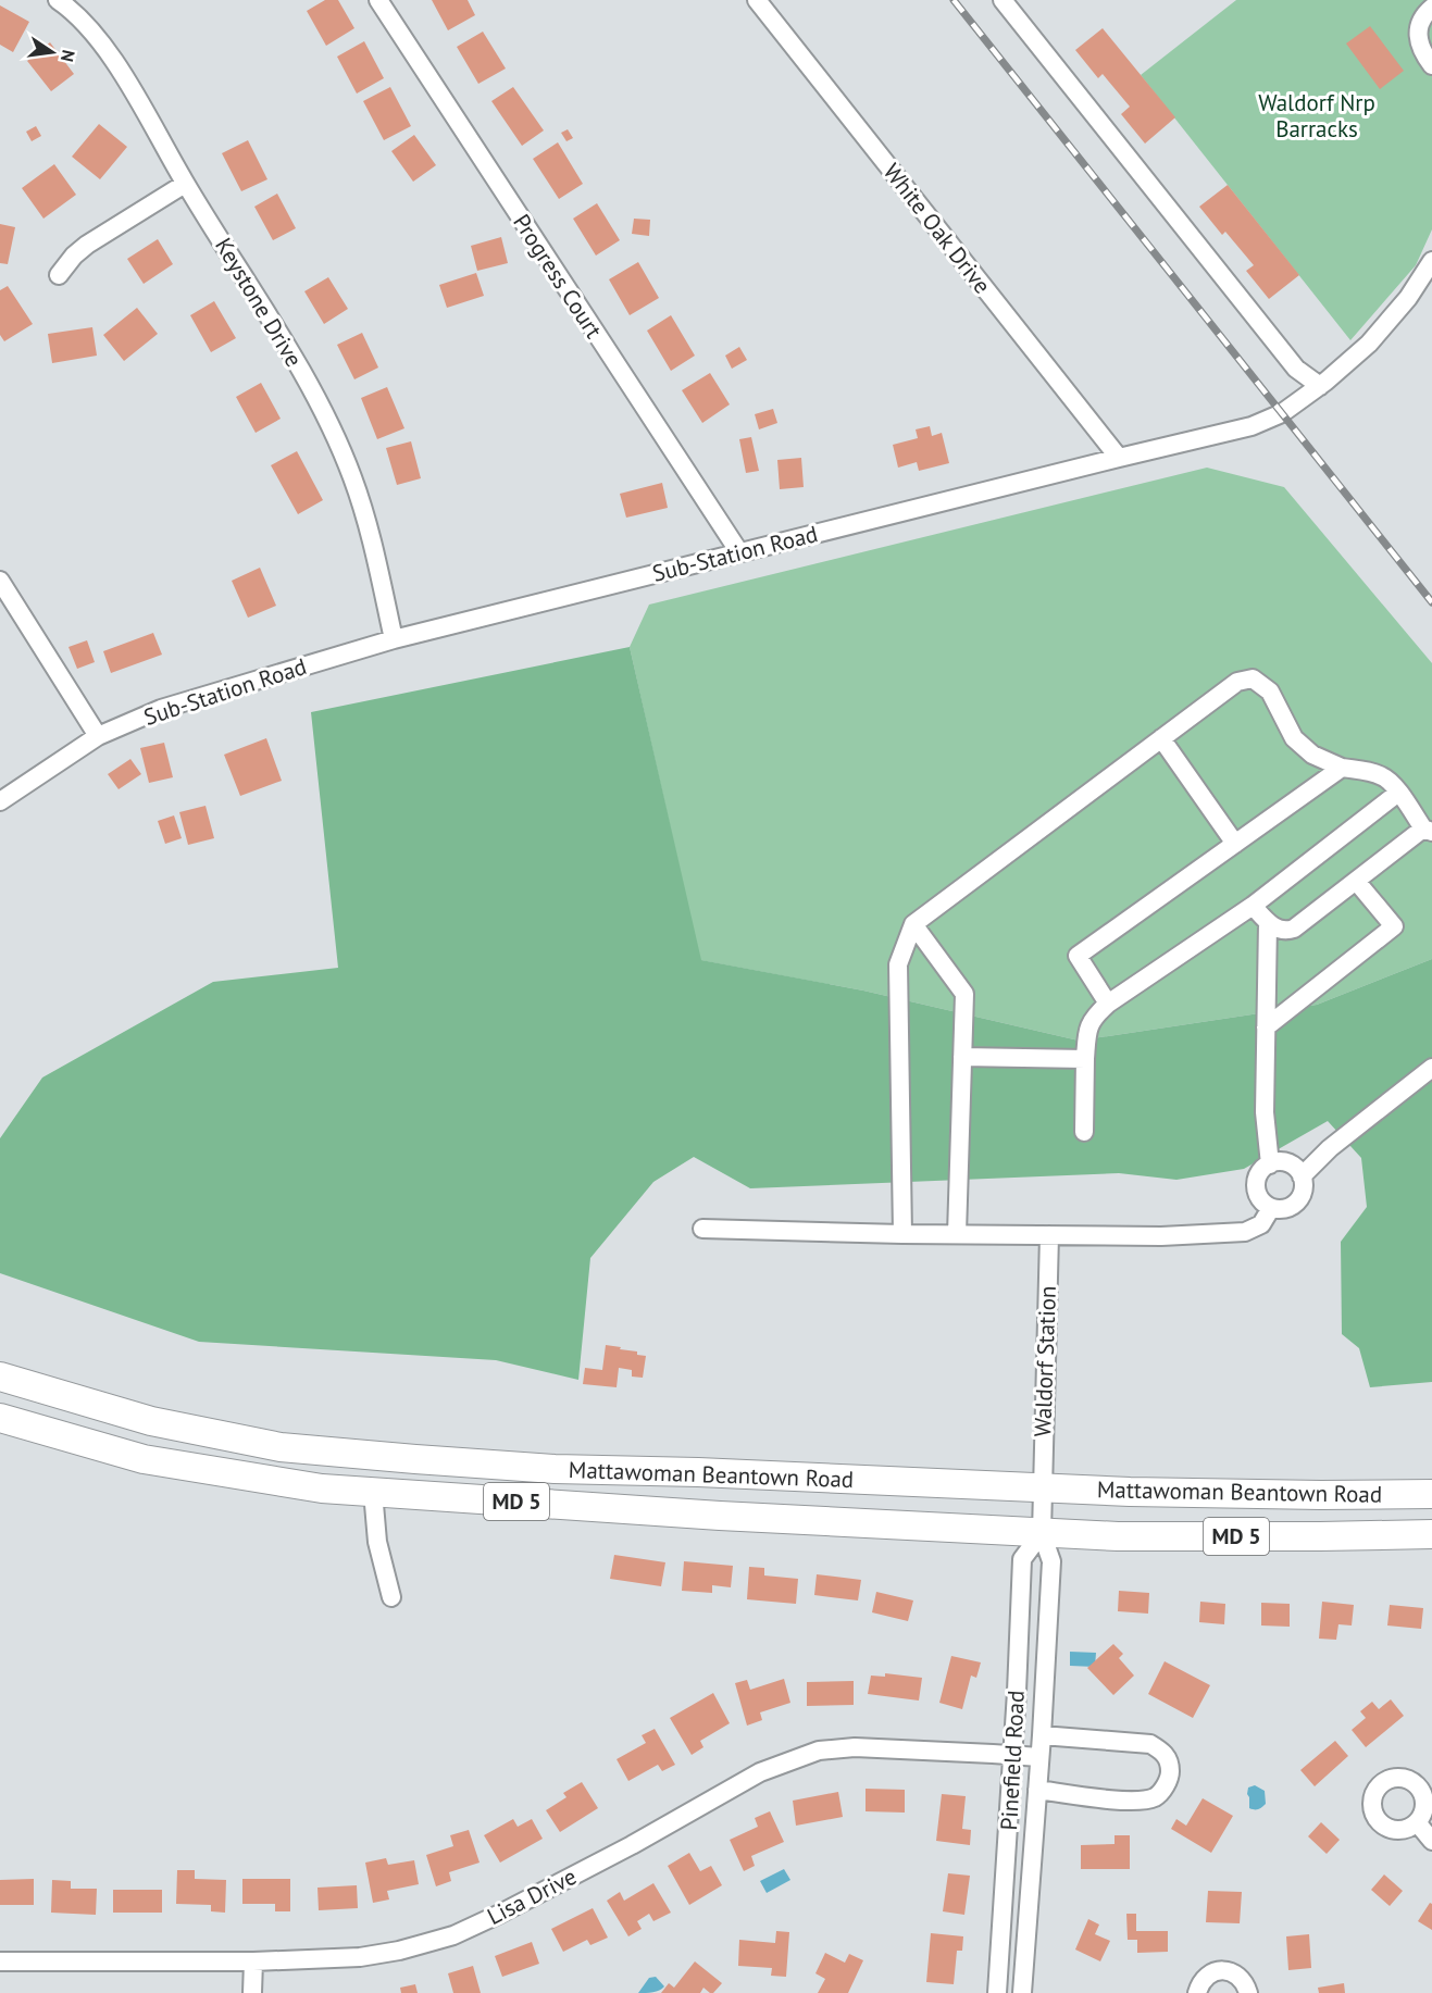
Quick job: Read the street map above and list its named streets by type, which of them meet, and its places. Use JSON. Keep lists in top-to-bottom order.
{
  "streets": {
    "highway": ["Mattawoman Beantown Road", "MD 5"],
    "street": [
      "White Oak Drive",
      "Progress Court",
      "Keystone Drive",
      "Sub-Station Road",
      "Waldorf Station",
      "Pinefield Road",
      "Lisa Drive"
    ]
  },
  "crossings": [
    ["White Oak Drive", "Sub-Station Road"],
    ["Progress Court", "Sub-Station Road"],
    ["Keystone Drive", "Sub-Station Road"],
    ["Waldorf Station", "Mattawoman Beantown Road"],
    ["Waldorf Station", "Pinefield Road"],
    ["Mattawoman Beantown Road", "Pinefield Road"],
    ["Pinefield Road", "Lisa Drive"]
  ],
  "parks": ["Waldorf Nrp Barracks"],
  "north": "right"
}
